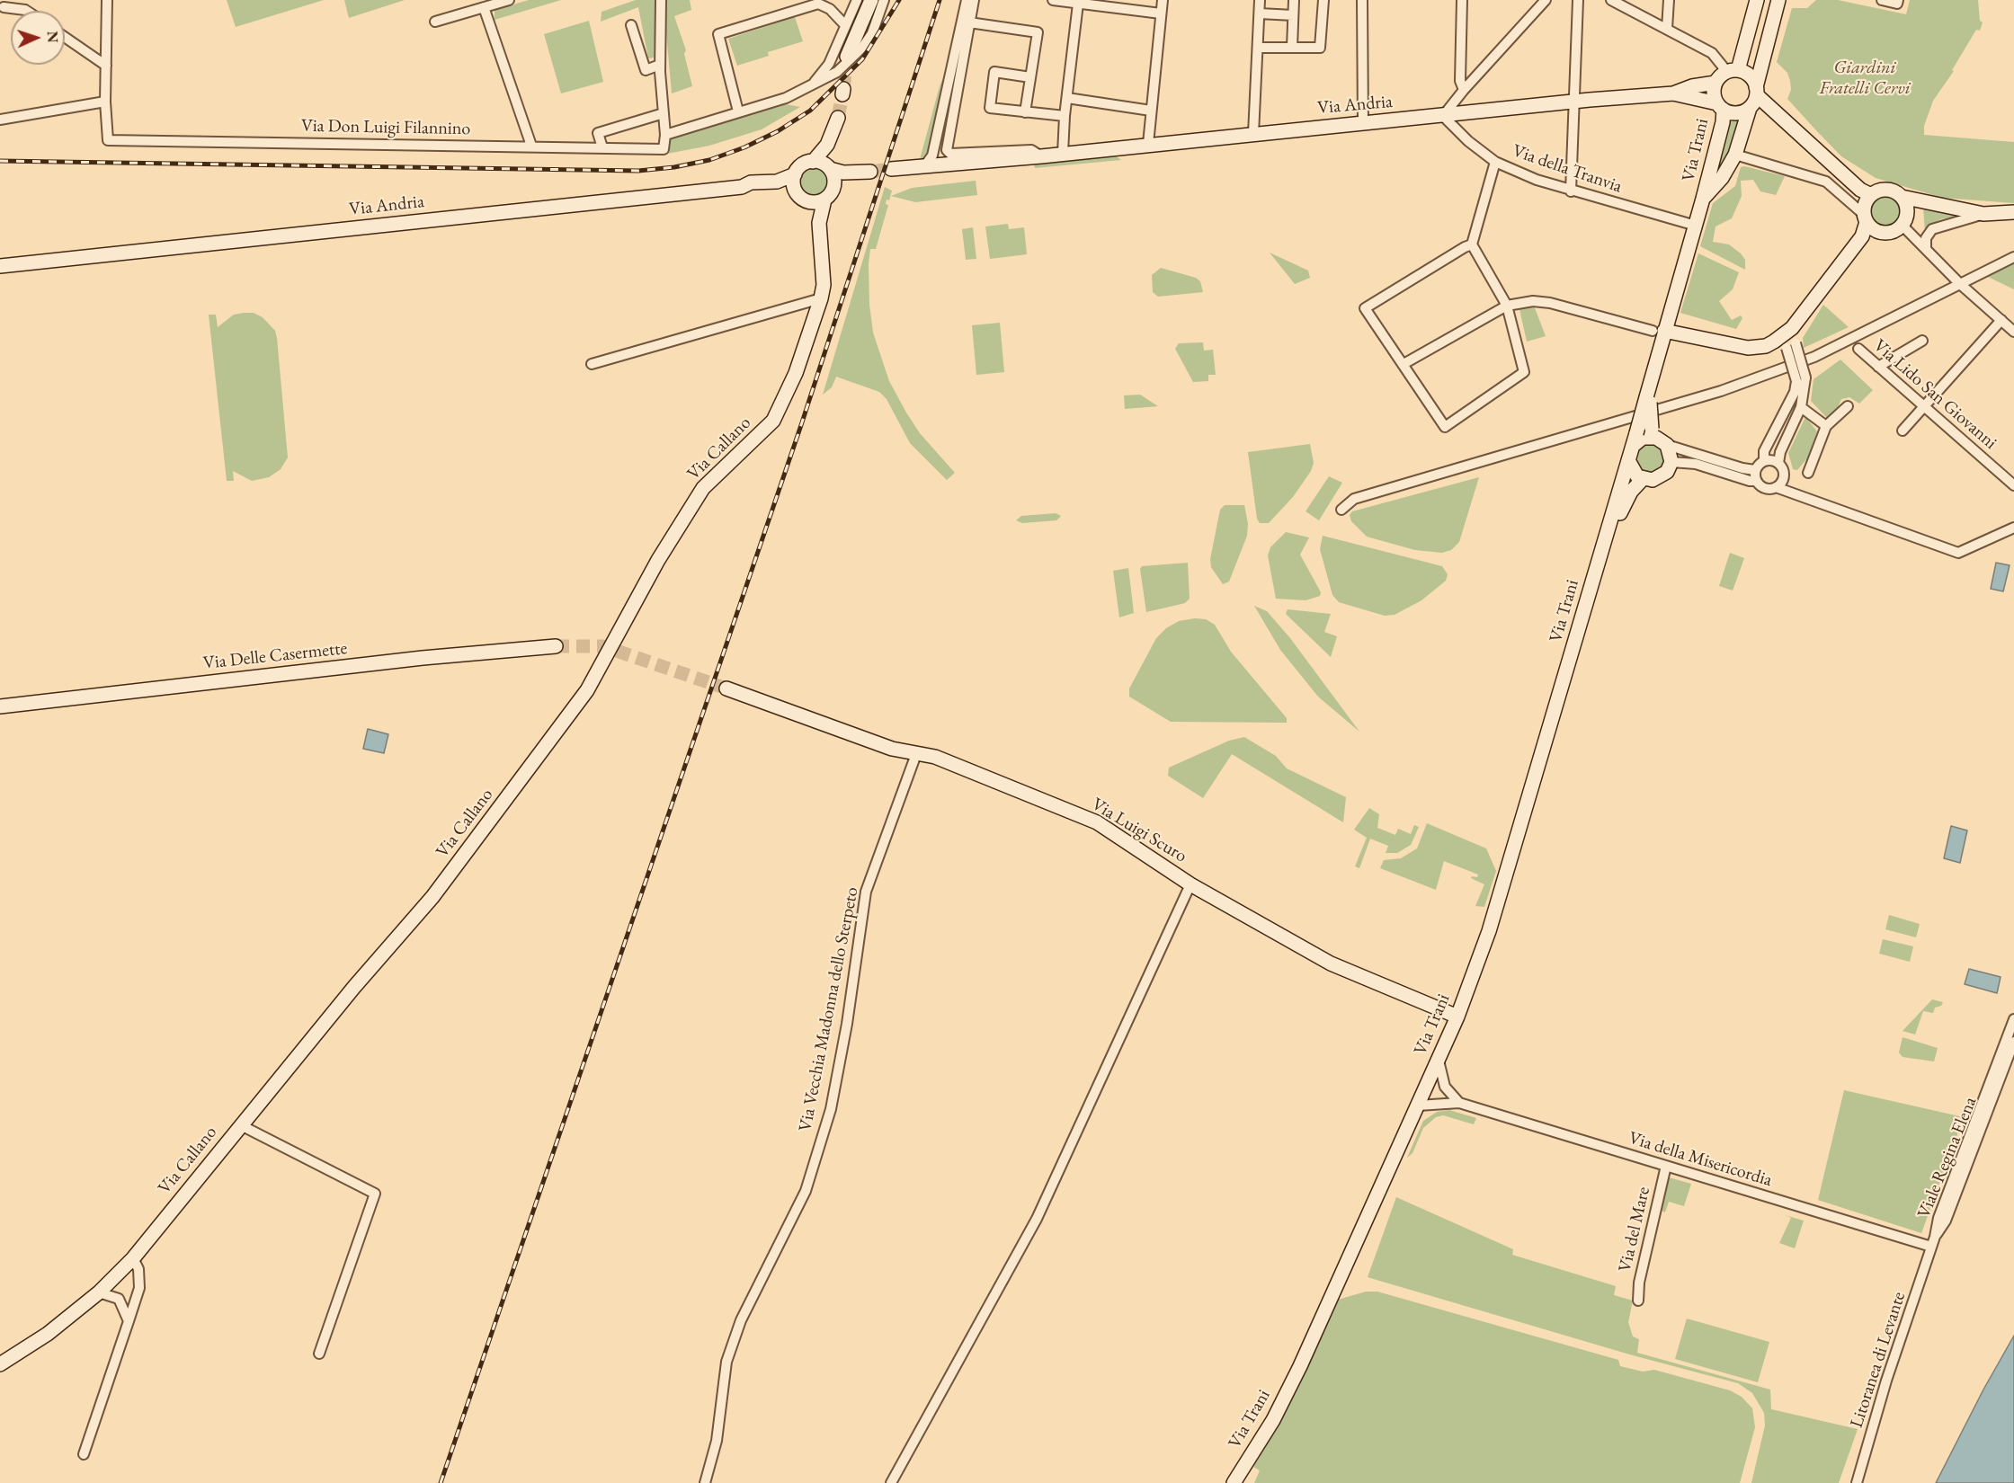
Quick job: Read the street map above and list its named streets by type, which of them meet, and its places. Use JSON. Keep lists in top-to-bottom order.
{
  "streets": {
    "main road": [
      "Via Andria",
      "Via Trani",
      "Via Callano",
      "Via Delle Casermette",
      "Via Luigi Scuro"
    ],
    "street": [
      "Via Don Luigi Filannino",
      "Via della Tranvia",
      "Via Lido San Giovanni",
      "Via Vecchia Madonna dello Sterpeto",
      "Viale Regina Elena",
      "Via della Misericordia",
      "Via del Mare",
      "Litoranea di Levante"
    ]
  },
  "crossings": [
    ["Via Andria", "Via Trani"],
    ["Via Andria", "Via della Tranvia"],
    ["Via Andria", "Via Callano"],
    ["Via Trani", "Via della Tranvia"],
    ["Via Trani", "Via Luigi Scuro"],
    ["Via Trani", "Via della Misericordia"],
    ["Via Luigi Scuro", "Via Vecchia Madonna dello Sterpeto"],
    ["Viale Regina Elena", "Via della Misericordia"],
    ["Viale Regina Elena", "Litoranea di Levante"],
    ["Via della Misericordia", "Via del Mare"],
    ["Via della Misericordia", "Litoranea di Levante"]
  ],
  "parks": ["Giardini Fratelli Cervi"],
  "north": "right"
}
